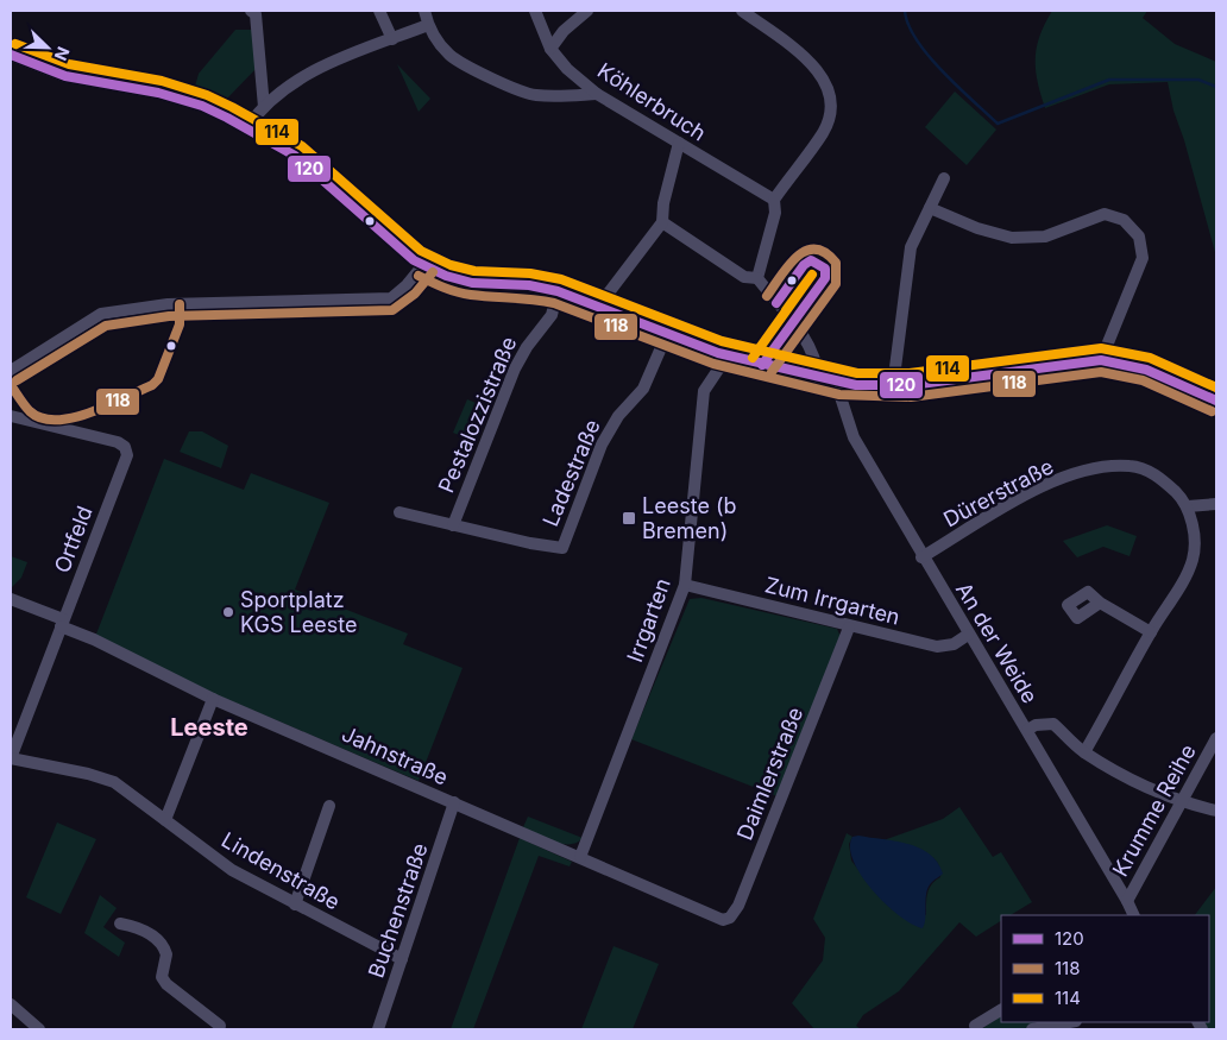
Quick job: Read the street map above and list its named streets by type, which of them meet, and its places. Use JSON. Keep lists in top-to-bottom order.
{
  "streets": {
    "street": [
      "Köhlerbruch",
      "Pestalozzistraße",
      "Ladestraße",
      "Dürerstraße",
      "Ortfeld",
      "Zum Irrgarten",
      "Irrgarten",
      "An der Weide",
      "Jahnstraße",
      "Daimlerstraße",
      "Krumme Reihe",
      "Lindenstraße",
      "Buchenstraße"
    ]
  },
  "crossings": [
    ["Pestalozzistraße", "Ladestraße"],
    ["Dürerstraße", "An der Weide"],
    ["Ortfeld", "Jahnstraße"],
    ["Ortfeld", "Lindenstraße"],
    ["Zum Irrgarten", "Irrgarten"],
    ["Zum Irrgarten", "An der Weide"],
    ["Zum Irrgarten", "Daimlerstraße"],
    ["Irrgarten", "Jahnstraße"],
    ["An der Weide", "Krumme Reihe"],
    ["Jahnstraße", "Daimlerstraße"],
    ["Jahnstraße", "Buchenstraße"],
    ["Lindenstraße", "Buchenstraße"]
  ],
  "districts": ["Leeste"],
  "places": {
    "transit": ["Leeste (b Bremen)"],
    "other": ["Sportplatz KGS Leeste"]
  },
  "lines": ["transit line 114", "transit line 120", "transit line 118"],
  "legend": ["120", "118", "114"],
  "north": "bottom right"
}
